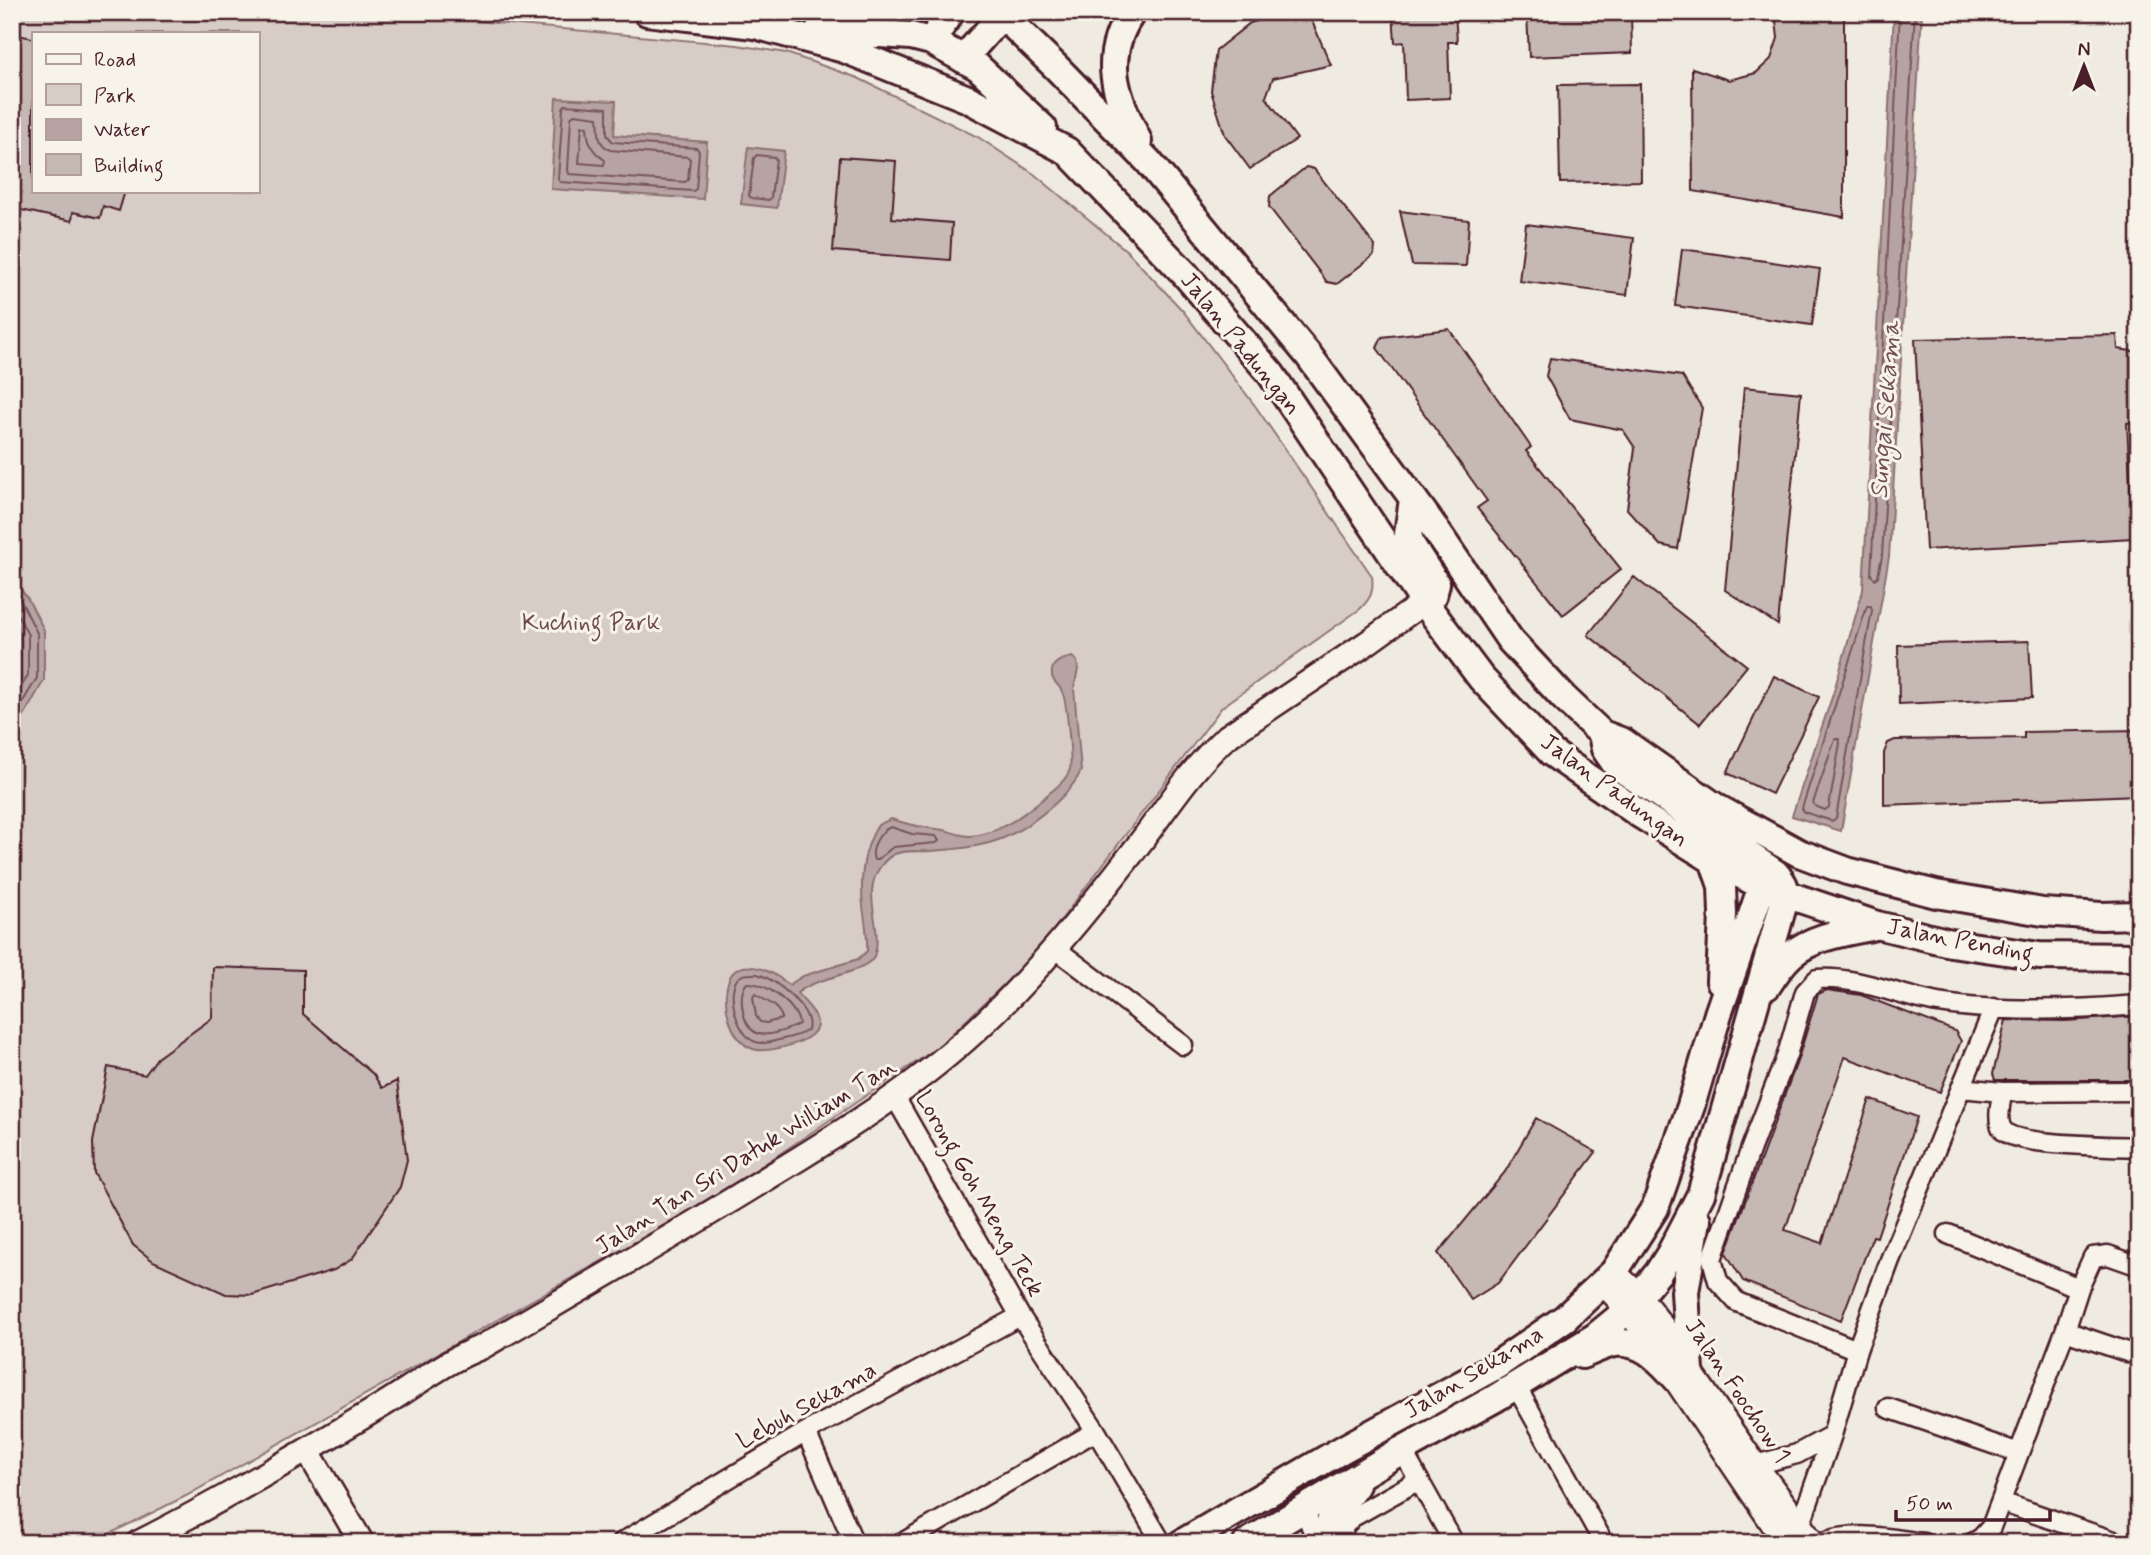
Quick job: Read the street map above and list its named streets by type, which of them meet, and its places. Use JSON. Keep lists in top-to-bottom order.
{
  "streets": {
    "main road": ["Jalan Padungan", "Jalan Pending", "Jalan Sekama"],
    "street": [
      "Jalan Tan Sri Datuk William Tan",
      "Lorong Goh Meng Teck",
      "Jalan Foochow 1",
      "Lebuh Sekama"
    ]
  },
  "crossings": [
    ["Jalan Padungan", "Jalan Pending"],
    ["Jalan Padungan", "Jalan Tan Sri Datuk William Tan"],
    ["Jalan Padungan", "Jalan Sekama"],
    ["Jalan Pending", "Jalan Sekama"],
    ["Jalan Tan Sri Datuk William Tan", "Lorong Goh Meng Teck"],
    ["Lorong Goh Meng Teck", "Lebuh Sekama"],
    ["Jalan Sekama", "Jalan Foochow 1"]
  ],
  "water": ["Sungai Sekama"],
  "parks": ["Kuching Park"],
  "legend": [
    "Road",
    "Park",
    "Water",
    "Building"
  ],
  "scale_bar": "50 m",
  "north": "top"
}
